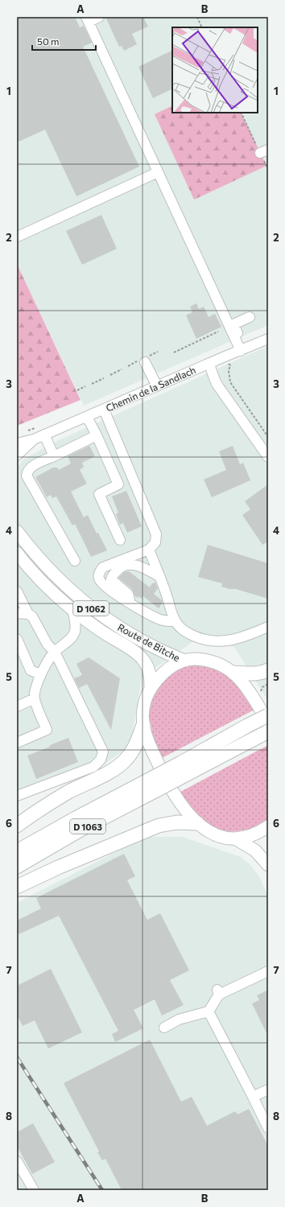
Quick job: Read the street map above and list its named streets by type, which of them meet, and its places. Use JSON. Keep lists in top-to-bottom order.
{
  "streets": {
    "highway": ["D 1063"],
    "main road": ["D 1062", "Route de Bitche"],
    "street": ["Chemin de la Sandlach"]
  },
  "scale_bar": "50 m",
  "grid": {
    "columns": ["A", "B"],
    "rows": [
      "1",
      "2",
      "3",
      "4",
      "5",
      "6",
      "7",
      "8"
    ]
  }
}
